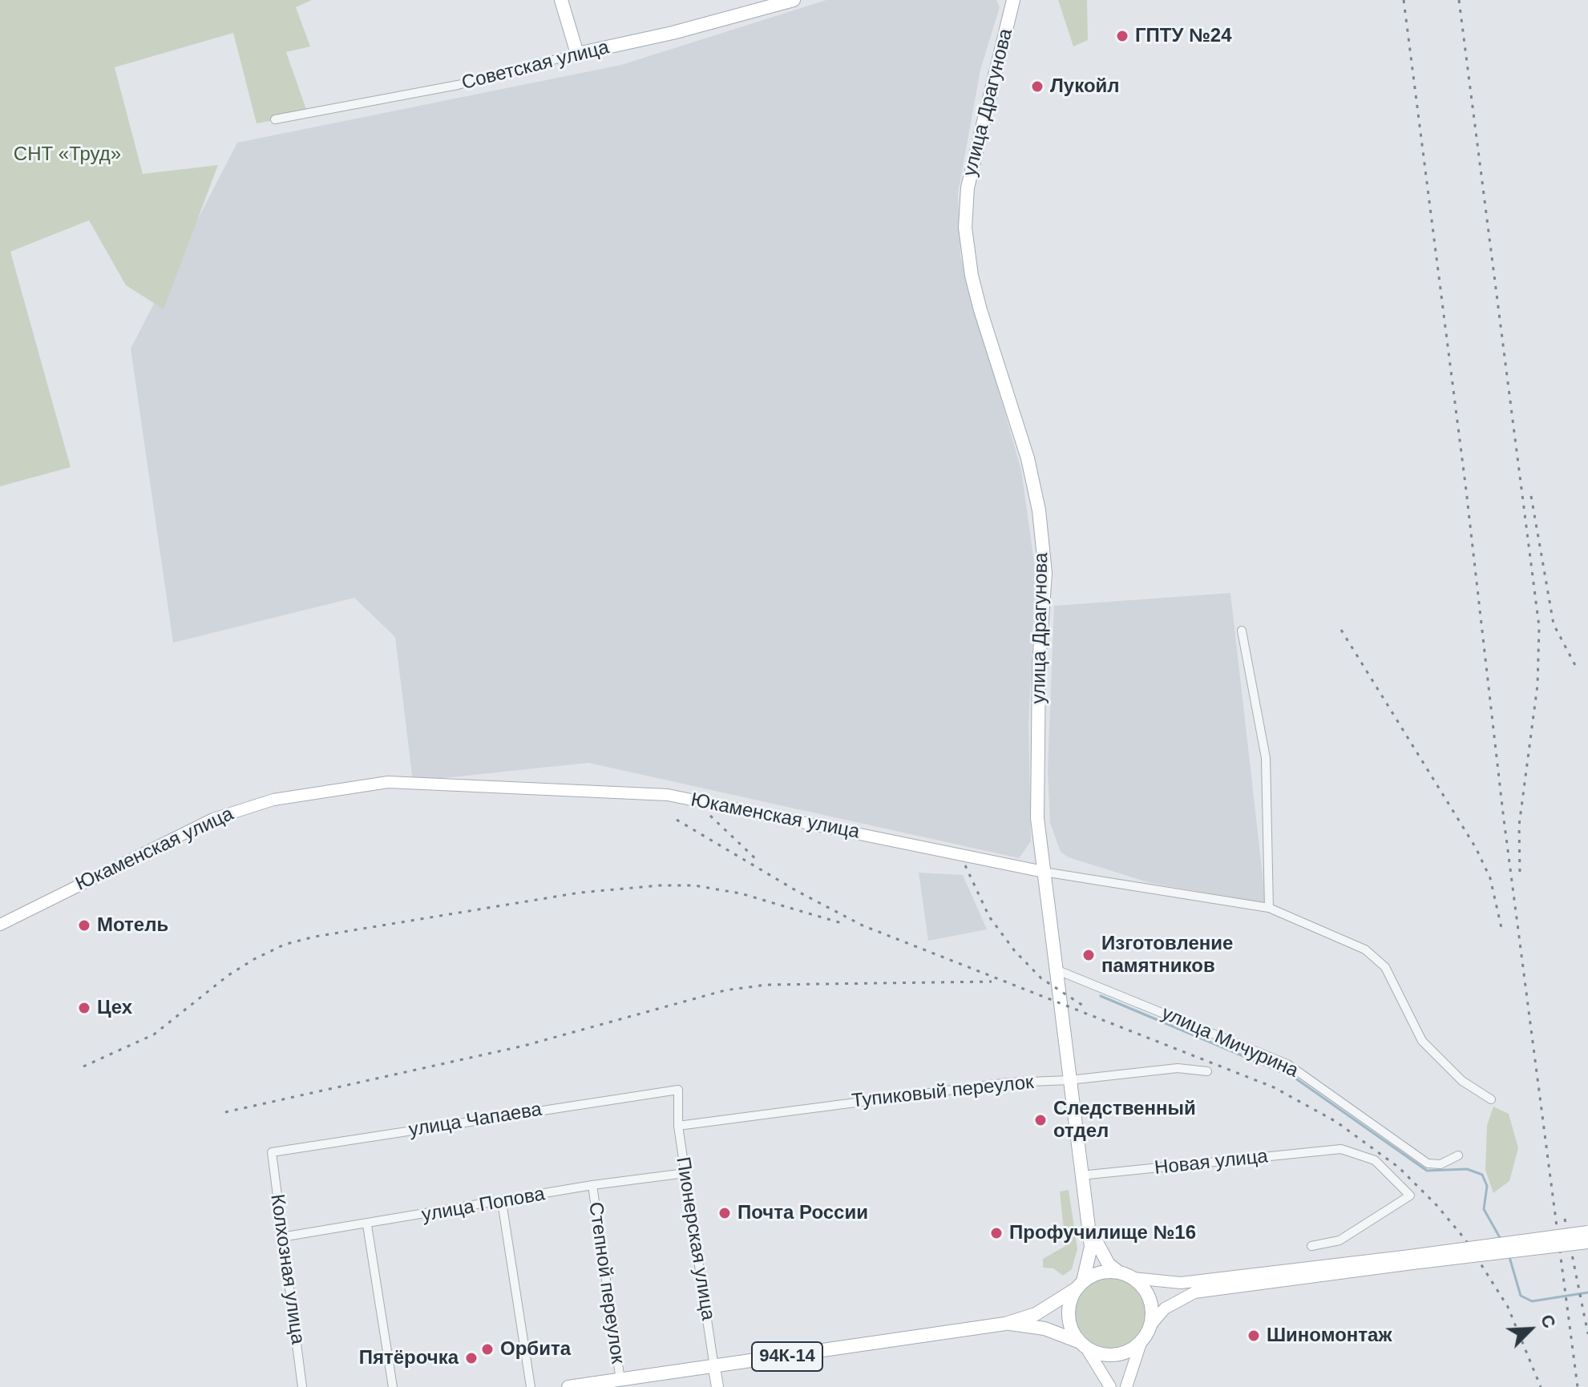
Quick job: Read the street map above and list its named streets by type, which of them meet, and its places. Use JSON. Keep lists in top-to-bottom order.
{
  "streets": {
    "main road": ["Советская улица", "улица Драгунова", "94К-14"],
    "street": [
      "Юкаменская улица",
      "улица Мичурина",
      "Тупиковый переулок",
      "улица Чапаева",
      "Новая улица",
      "улица Попова",
      "Пионерская улица",
      "Колхозная улица",
      "Степной переулок"
    ]
  },
  "crossings": [
    ["улица Драгунова", "Юкаменская улица"],
    ["улица Драгунова", "улица Мичурина"],
    ["улица Драгунова", "Тупиковый переулок"],
    ["улица Драгунова", "Новая улица"],
    ["Тупиковый переулок", "Пионерская улица"],
    ["улица Чапаева", "Пионерская улица"],
    ["улица Чапаева", "Колхозная улица"],
    ["улица Попова", "Пионерская улица"],
    ["улица Попова", "Колхозная улица"],
    ["улица Попова", "Степной переулок"],
    ["Пионерская улица", "94К-14"],
    ["Степной переулок", "94К-14"]
  ],
  "parks": ["СНТ «Труд»"],
  "places": [
    "ГПТУ №24",
    "Лукойл",
    "Мотель",
    "Изготовление памятников",
    "Цех",
    "Следственный отдел",
    "Почта России",
    "Профучилище №16",
    "Шиномонтаж",
    "Орбита",
    "Пятёрочка"
  ],
  "north": "top right"
}
